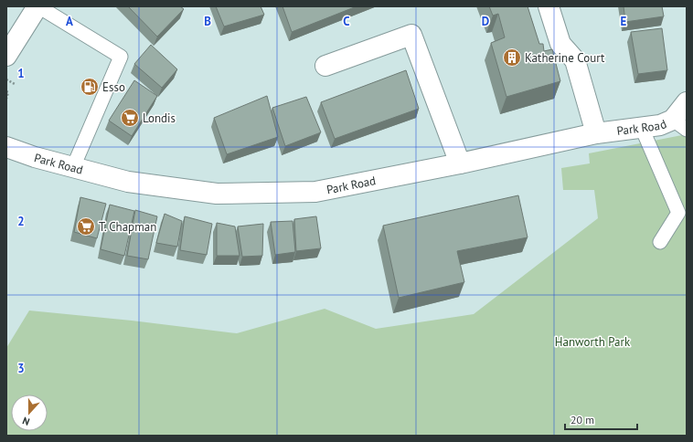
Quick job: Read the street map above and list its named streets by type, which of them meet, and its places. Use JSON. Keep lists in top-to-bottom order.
{
  "streets": {
    "street": ["Park Road"]
  },
  "parks": ["Hanworth Park"],
  "places": {
    "building": ["Katherine Court"],
    "fuel station": ["Esso"],
    "supermarket": ["Londis", "T. Chapman"]
  },
  "scale_bar": "20 m",
  "north": "bottom",
  "grid": {
    "columns": [
      "A",
      "B",
      "C",
      "D",
      "E"
    ],
    "rows": ["1", "2", "3"]
  }
}
